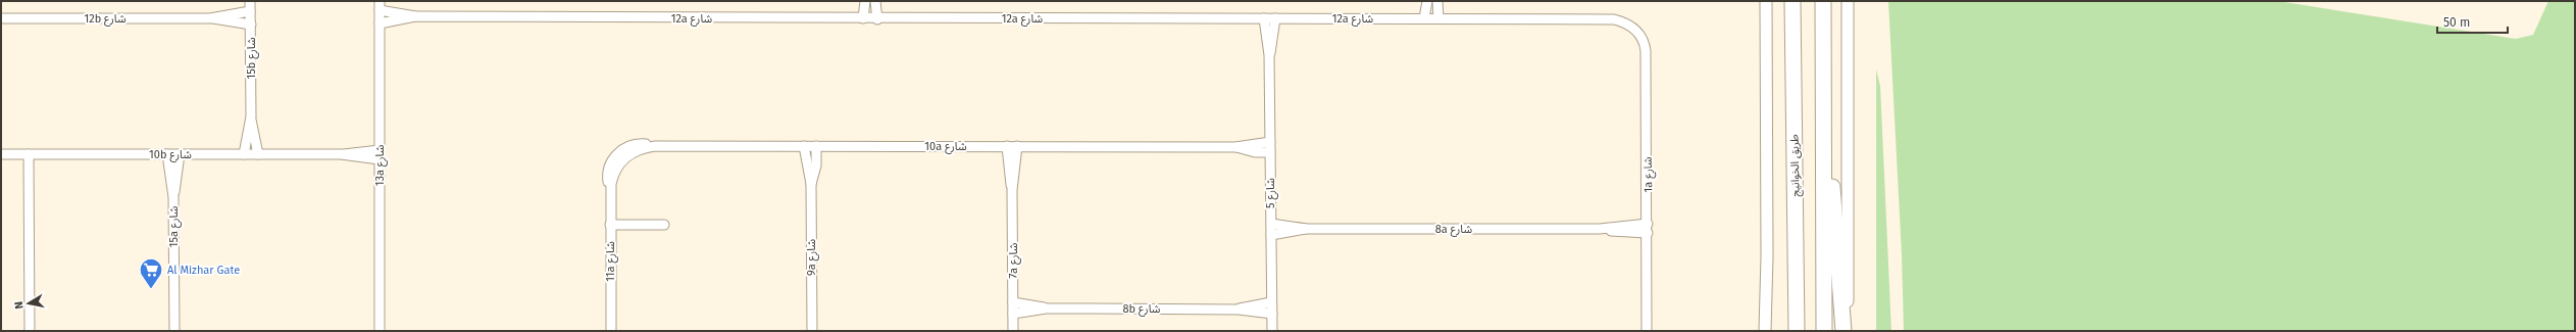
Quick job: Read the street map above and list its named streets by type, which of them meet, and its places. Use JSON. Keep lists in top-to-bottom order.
{
  "streets": {
    "highway": ["طريق الخوانيج"],
    "street": [
      "12b شارع",
      "12a شارع",
      "15b شارع",
      "10a شارع",
      "10b شارع",
      "13a شارع",
      "1a شارع",
      "شارع 5",
      "15a شارع",
      "8a شارع",
      "9a شارع",
      "7a شارع",
      "11a شارع",
      "8b شارع"
    ]
  },
  "crossings": [
    ["12b شارع", "15b شارع"],
    ["12a شارع", "13a شارع"],
    ["12a شارع", "1a شارع"],
    ["12a شارع", "شارع 5"],
    ["15b شارع", "10b شارع"],
    ["10a شارع", "شارع 5"],
    ["10a شارع", "9a شارع"],
    ["10a شارع", "7a شارع"],
    ["10a شارع", "11a شارع"],
    ["10b شارع", "13a شارع"],
    ["10b شارع", "15a شارع"],
    ["1a شارع", "8a شارع"],
    ["شارع 5", "8a شارع"],
    ["شارع 5", "8b شارع"],
    ["7a شارع", "8b شارع"]
  ],
  "places": {
    "supermarket": ["Al Mizhar Gate"]
  },
  "scale_bar": "50 m",
  "north": "left"
}
